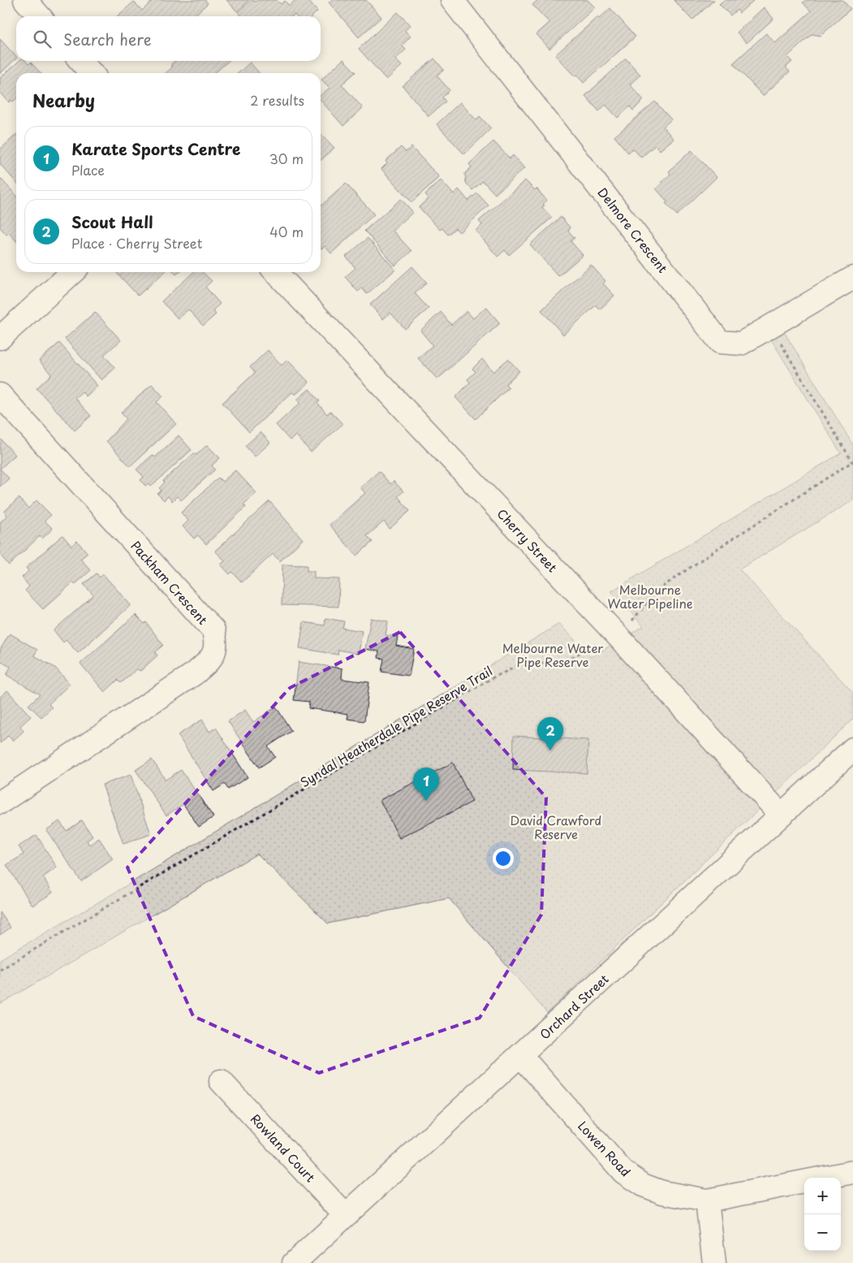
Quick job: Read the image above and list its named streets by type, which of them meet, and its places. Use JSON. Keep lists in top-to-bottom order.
{
  "streets": {
    "street": [
      "Delmore Crescent",
      "Cherry Street",
      "Packham Crescent",
      "Orchard Street",
      "Rowland Court",
      "Lowen Road"
    ],
    "path": ["Syndal Heatherdale Pipe Reserve Trail"]
  },
  "crossings": [
    ["Cherry Street", "Syndal Heatherdale Pipe Reserve Trail"],
    ["Cherry Street", "Orchard Street"],
    ["Orchard Street", "Rowland Court"],
    ["Orchard Street", "Lowen Road"]
  ],
  "parks": ["Melbourne Water Pipeline", "Melbourne Water Pipe Reserve", "David Crawford Reserve"],
  "page": {
    "search": "Search here",
    "heading": ["Nearby", "2 results"],
    "list": [
      {
        "mark": "1",
        "name": "Karate Sports Centre",
        "note": "Place",
        "value": "30 m"
      },
      {
        "mark": "2",
        "name": "Scout Hall",
        "note": "Place · Cherry Street",
        "value": "40 m"
      }
    ],
    "pins": ["2", "1"],
    "map_buttons": ["+", "−"]
  }
}
